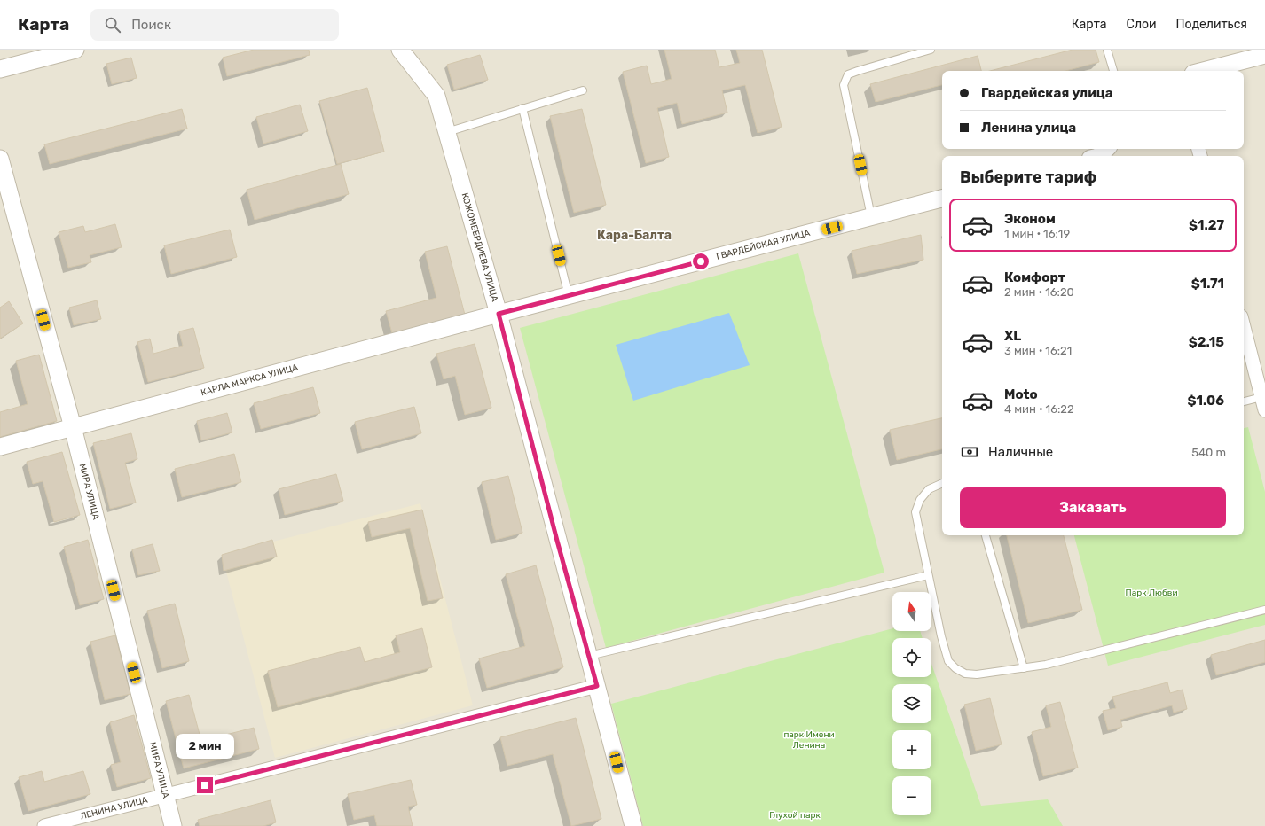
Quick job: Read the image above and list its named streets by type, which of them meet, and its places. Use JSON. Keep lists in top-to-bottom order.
{
  "streets": {
    "street": [
      "ГВАРДЕЙСКАЯ УЛИЦА",
      "КОЖОМБЕРДИЕВА УЛИЦА",
      "КАРЛА МАРКСА УЛИЦА",
      "МИРА УЛИЦА",
      "ЛЕНИНА УЛИЦА"
    ]
  },
  "crossings": [
    ["ГВАРДЕЙСКАЯ УЛИЦА", "КОЖОМБЕРДИЕВА УЛИЦА"],
    ["ГВАРДЕЙСКАЯ УЛИЦА", "КАРЛА МАРКСА УЛИЦА"],
    ["КОЖОМБЕРДИЕВА УЛИЦА", "КАРЛА МАРКСА УЛИЦА"],
    ["КОЖОМБЕРДИЕВА УЛИЦА", "ЛЕНИНА УЛИЦА"],
    ["КАРЛА МАРКСА УЛИЦА", "МИРА УЛИЦА"],
    ["МИРА УЛИЦА", "ЛЕНИНА УЛИЦА"]
  ],
  "districts": ["Кара-Балта"],
  "parks": ["Парк Любви", "парк Имени Ленина", "Глухой парк"],
  "north": "top",
  "page": {
    "header": "Карта",
    "search": "Поиск",
    "nav": ["Карта", "Слои", "Поделиться"],
    "banner": ["Гвардейская улица", "Ленина улица"],
    "heading": "Выберите тариф",
    "list": [
      {
        "name": "Эконом",
        "note": "1 мин · 16:19",
        "value": "$1.27"
      },
      {
        "name": "Комфорт",
        "note": "2 мин · 16:20",
        "value": "$1.71"
      },
      {
        "name": "XL",
        "note": "3 мин · 16:21",
        "value": "$2.15"
      },
      {
        "name": "Moto",
        "note": "4 мин · 16:22",
        "value": "$1.06"
      }
    ],
    "pay": ["Наличные", "540 m"],
    "buttons": "Заказать",
    "map_buttons": ["+", "−"],
    "bubble": "2 мин"
  }
}
